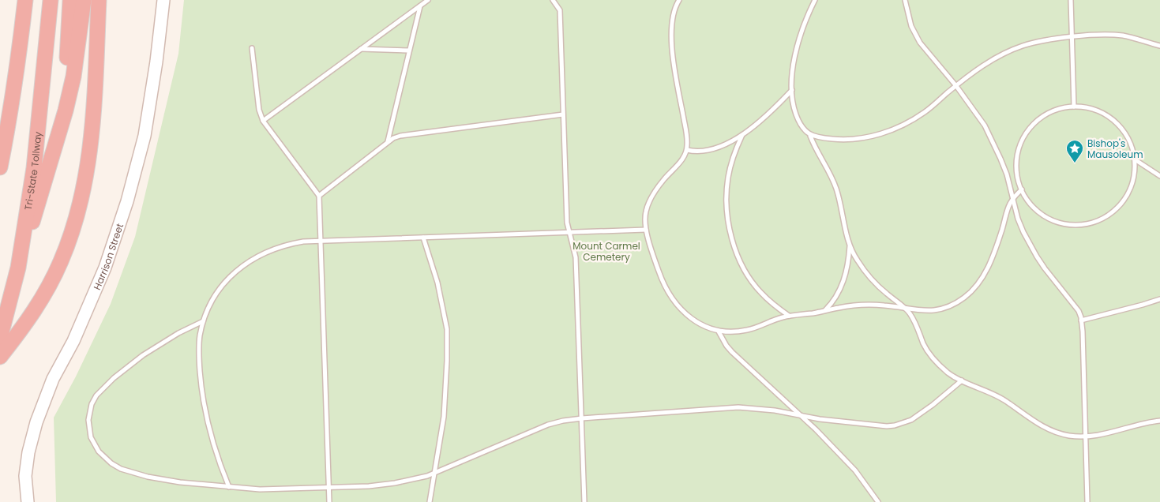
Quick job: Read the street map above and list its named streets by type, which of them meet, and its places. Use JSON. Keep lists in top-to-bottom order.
{
  "streets": {
    "highway": ["Tri-State Tollway"],
    "main road": ["Harrison Street"]
  },
  "parks": ["Mount Carmel Cemetery"],
  "places": {
    "place": ["Bishop's Mausoleum"]
  }
}
